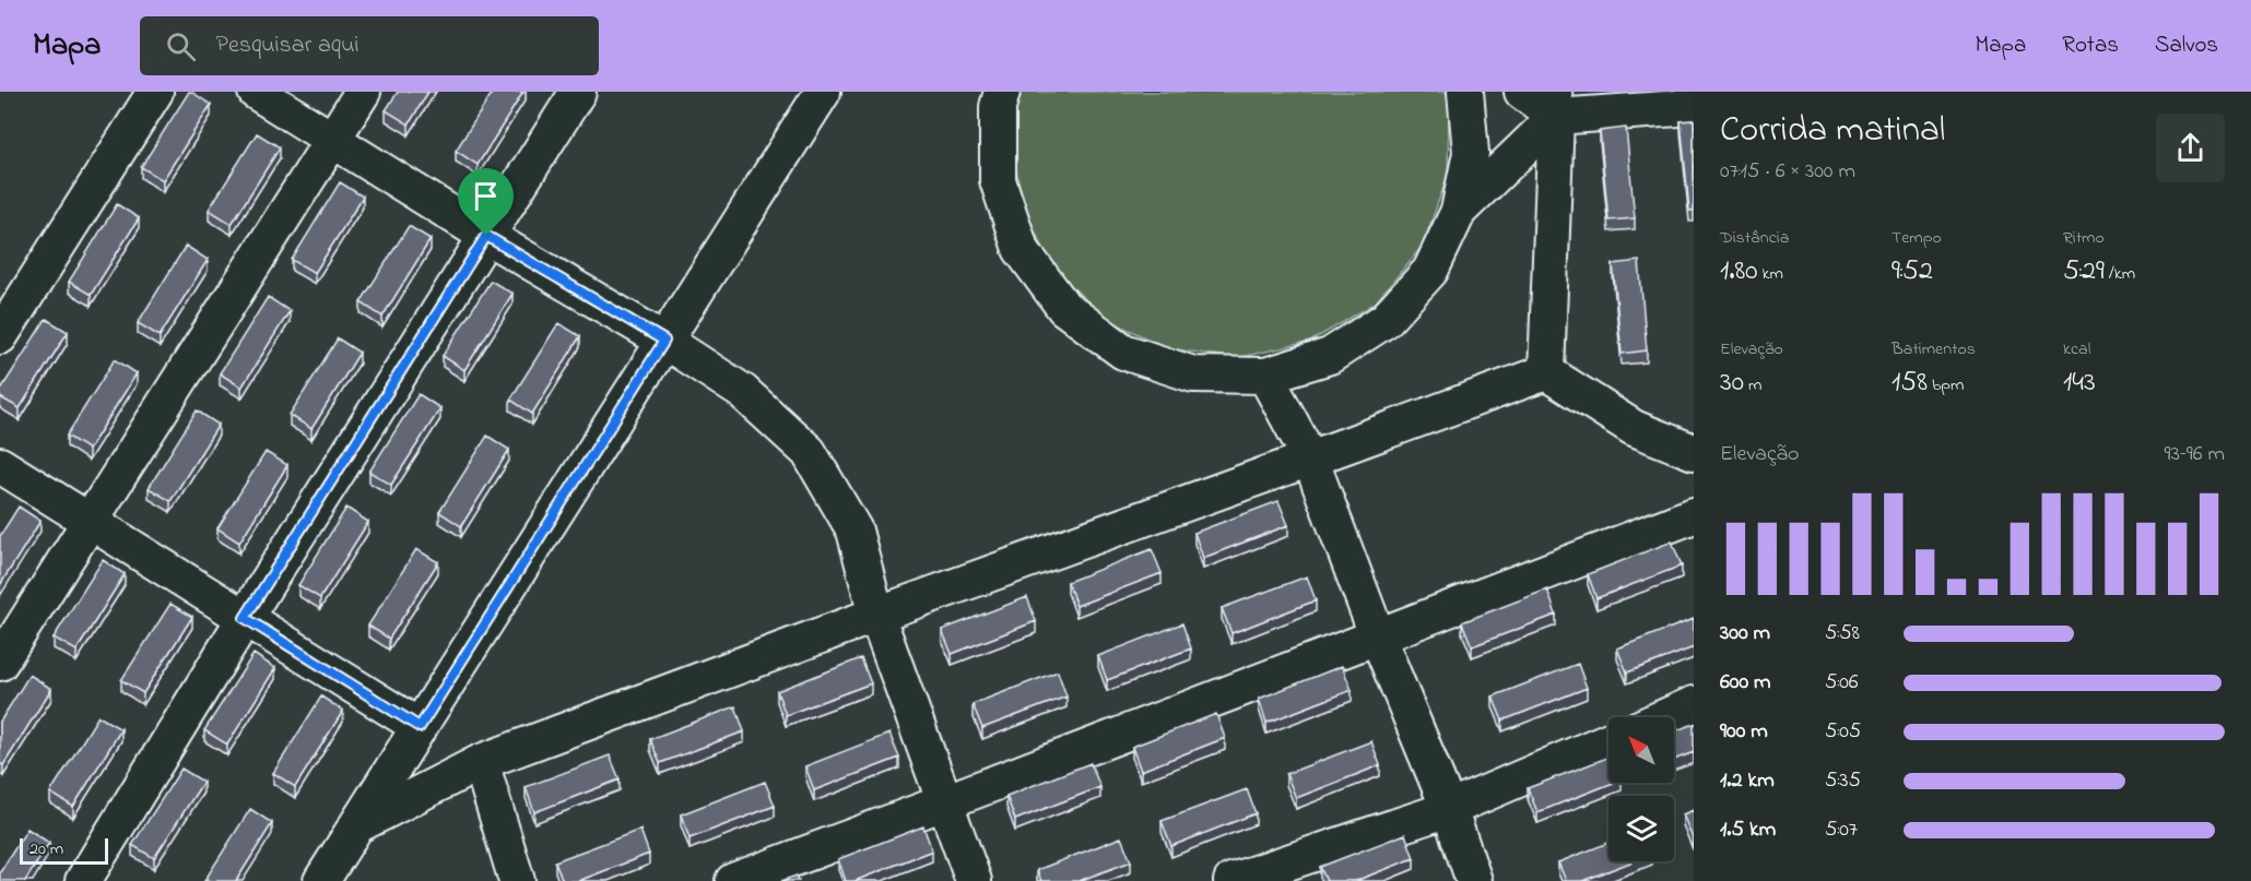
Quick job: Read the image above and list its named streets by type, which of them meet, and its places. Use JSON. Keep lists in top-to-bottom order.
{
  "scale_bar": "20 m",
  "north": "top left",
  "page": {
    "header": "Mapa",
    "search": "Pesquisar aqui",
    "nav": ["Mapa", "Rotas", "Salvos"],
    "heading": ["Corrida matinal", "07:15 · 6 × 300 m"],
    "stats": [
      ["Distância", "1.80 km"],
      ["Tempo", "9:52"],
      ["Ritmo", "5:29 /km"],
      ["Elevação", "30 m"],
      ["Batimentos", "158 bpm"],
      ["kcal", "143"]
    ],
    "chart": ["Elevação", "93–96 m"],
    "list": [
      {
        "name": "300 m",
        "note": "5:58"
      },
      {
        "name": "600 m",
        "note": "5:06"
      },
      {
        "name": "900 m",
        "note": "5:05"
      },
      {
        "name": "1.2 km",
        "note": "5:35"
      },
      {
        "name": "1.5 km",
        "note": "5:07"
      }
    ],
    "scale": "20 m"
  }
}
